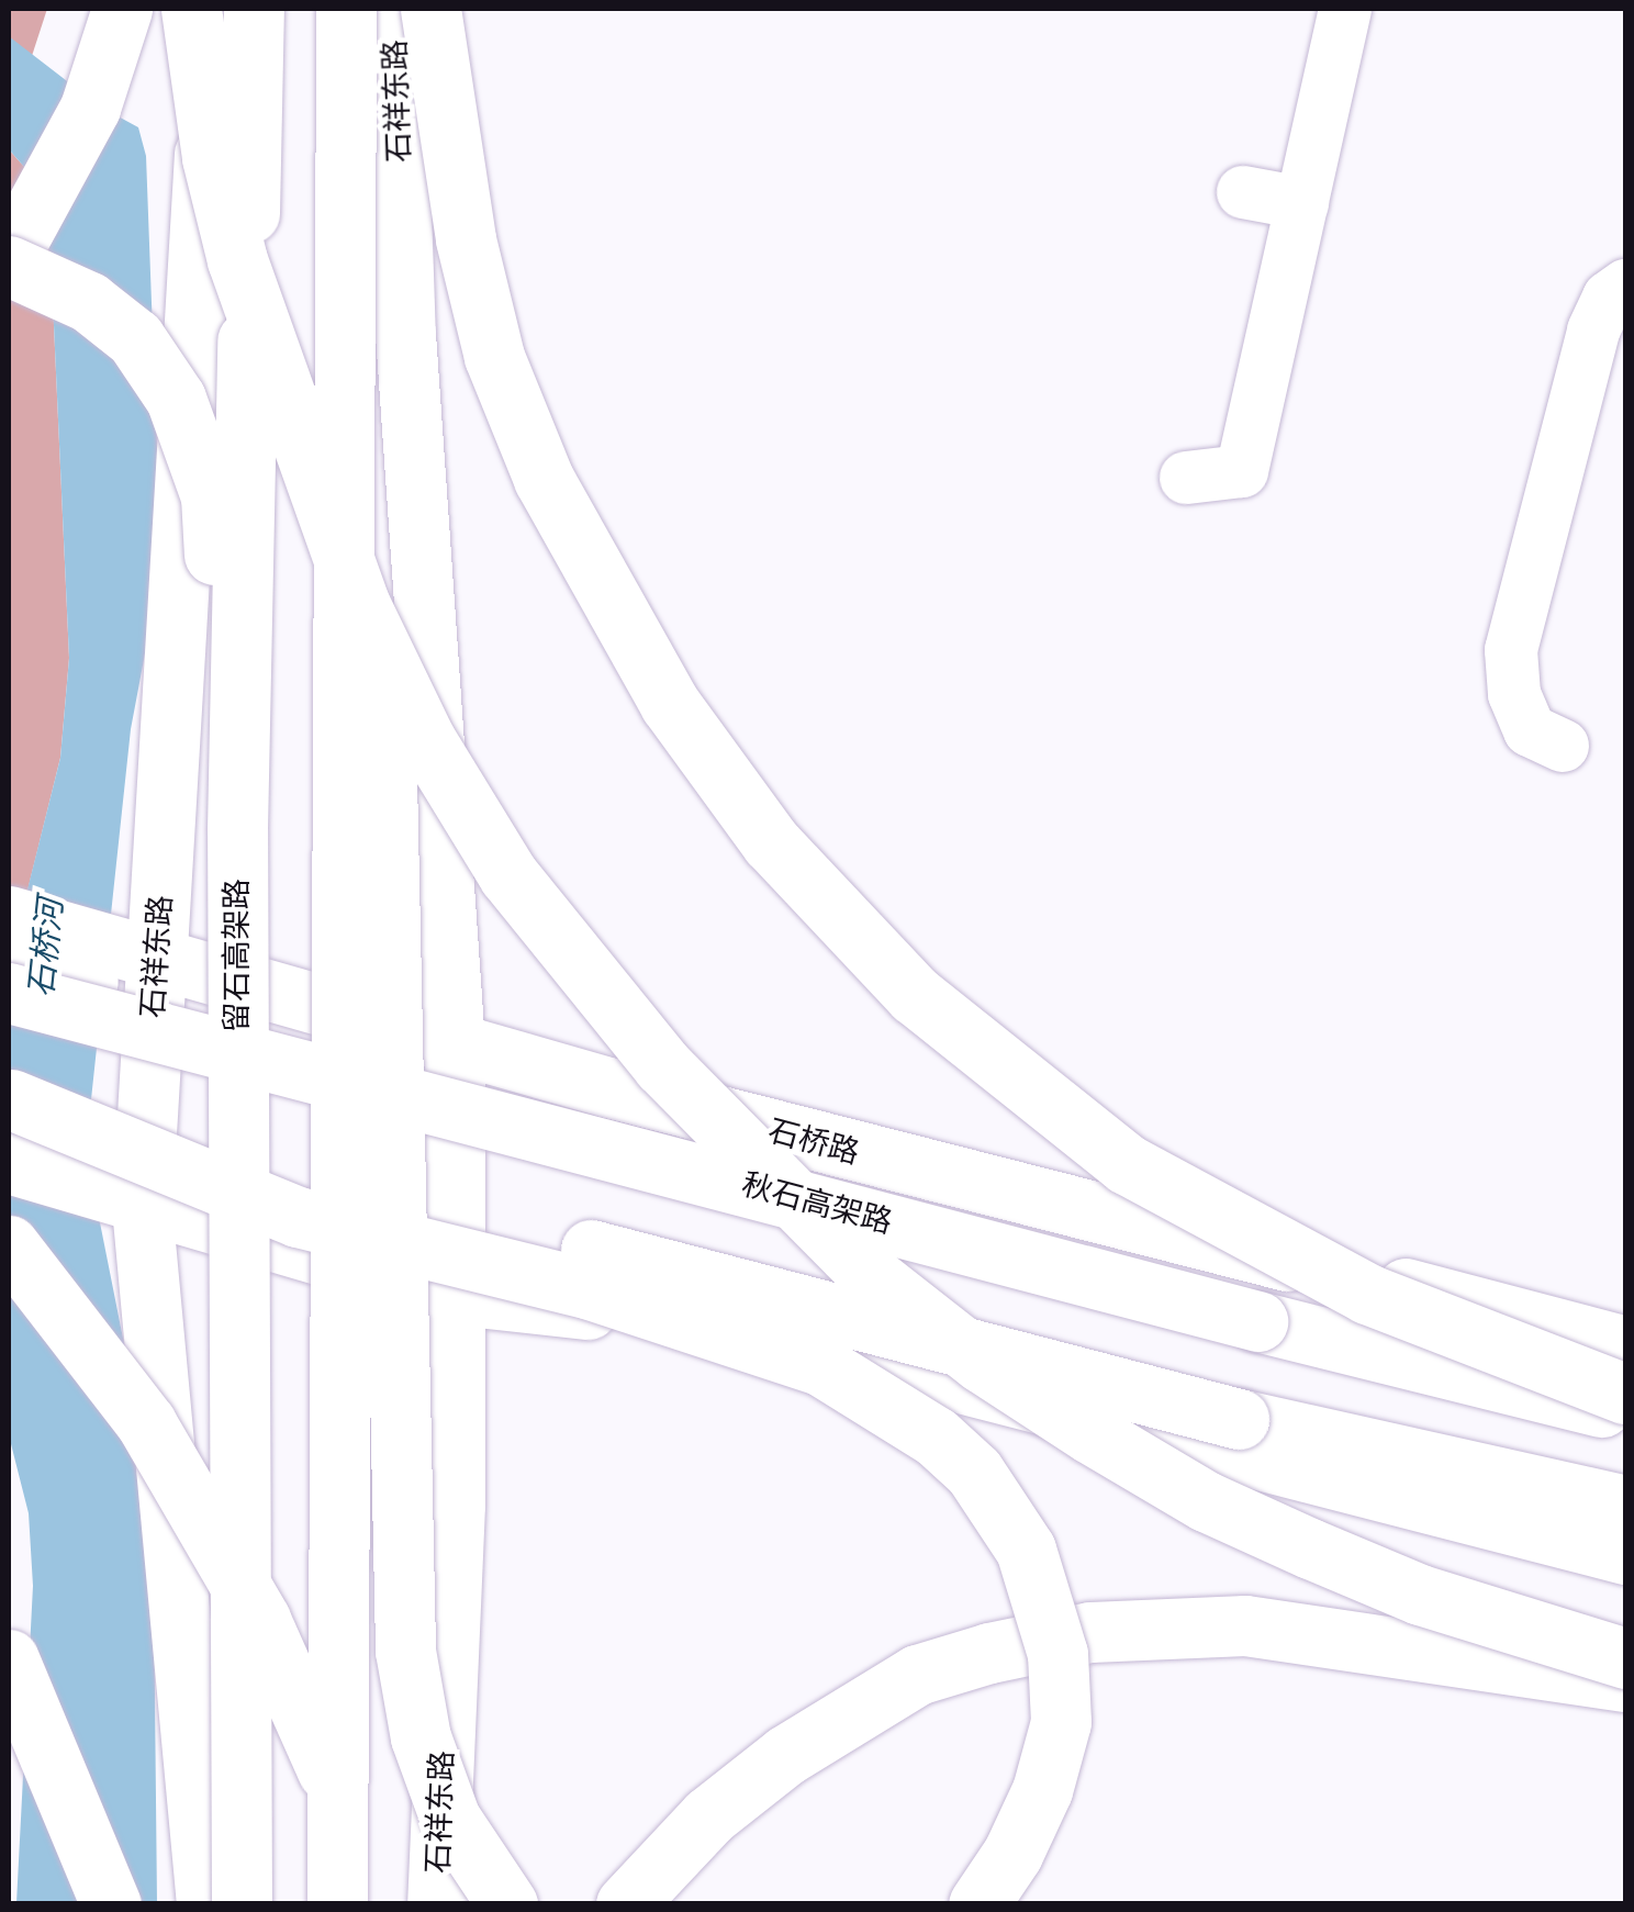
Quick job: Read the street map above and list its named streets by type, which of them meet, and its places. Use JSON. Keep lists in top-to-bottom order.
{
  "streets": {
    "main road": [
      "石祥东路",
      "留石高架路",
      "石桥路",
      "秋石高架路"
    ]
  },
  "crossings": [
    ["石祥东路", "石桥路"]
  ],
  "water": ["石桥河"]
}
